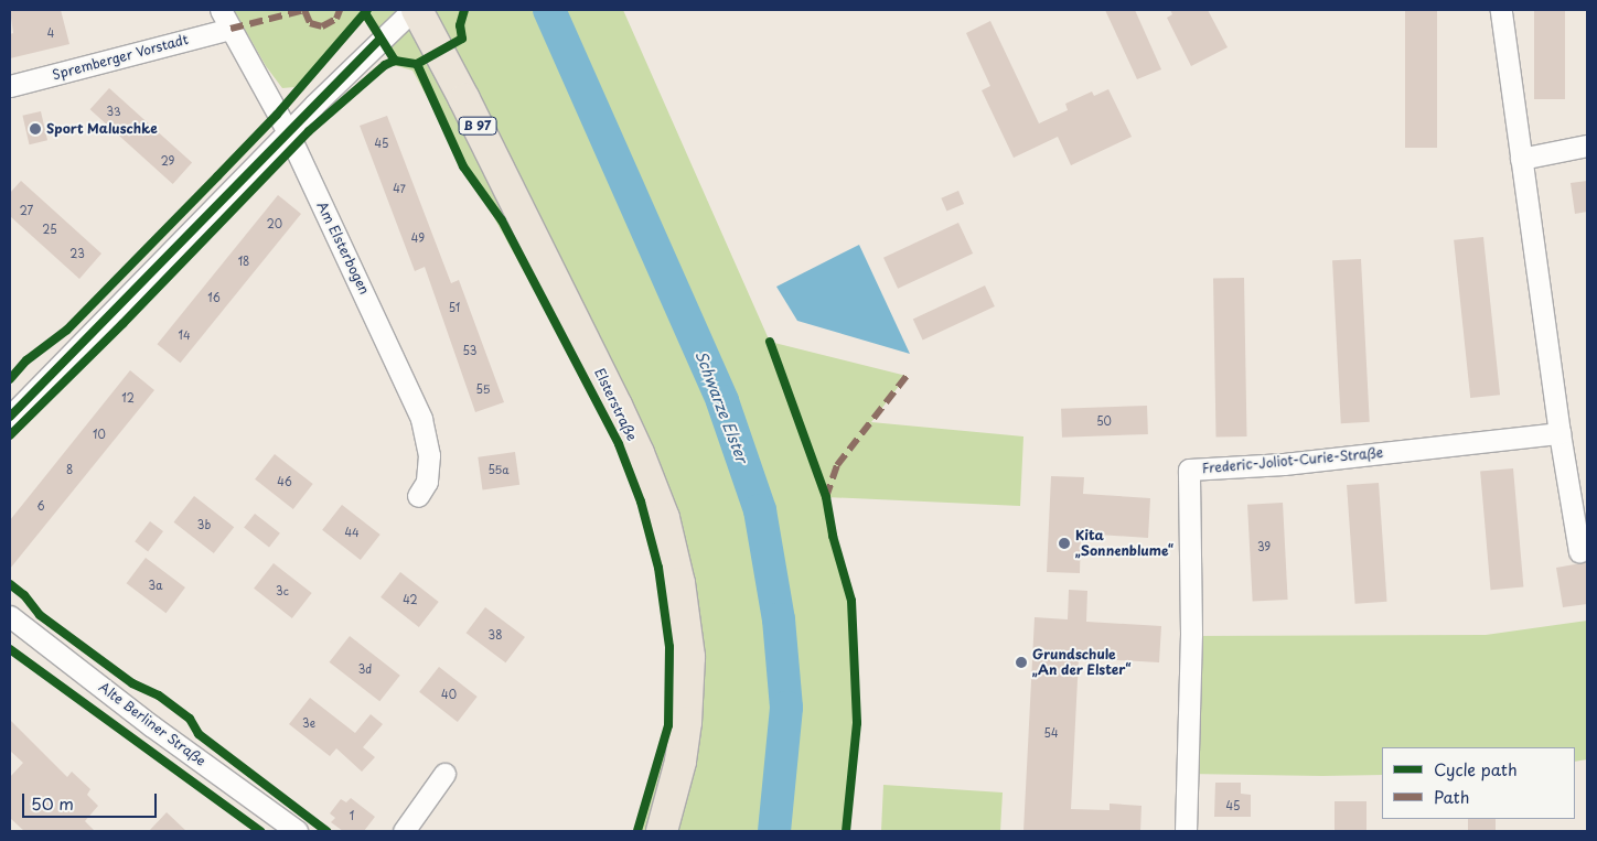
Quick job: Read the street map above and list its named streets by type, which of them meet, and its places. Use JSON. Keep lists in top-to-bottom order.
{
  "streets": {
    "main road": ["B 97", "Elsterstraße"],
    "street": [
      "Spremberger Vorstadt",
      "Am Elsterbogen",
      "Frederic-Joliot-Curie-Straße",
      "Alte Berliner Straße"
    ]
  },
  "crossings": [
    ["Spremberger Vorstadt", "Am Elsterbogen"]
  ],
  "water": ["Schwarze Elster"],
  "places": ["Sport Maluschke", "Kita „Sonnenblume“", "Grundschule „An der Elster“"],
  "house_numbers": [
    "4",
    "33",
    "45",
    "29",
    "47",
    "27",
    "20",
    "25",
    "49",
    "23",
    "18",
    "16",
    "51",
    "14",
    "53",
    "55",
    "12",
    "50",
    "10",
    "8",
    "55a",
    "46",
    "6",
    "3b",
    "44",
    "39",
    "3a",
    "3c",
    "42",
    "38",
    "3d",
    "40",
    "3e",
    "54",
    "45",
    "1"
  ],
  "legend": ["Cycle path", "Path"],
  "scale_bar": "50 m"
}
